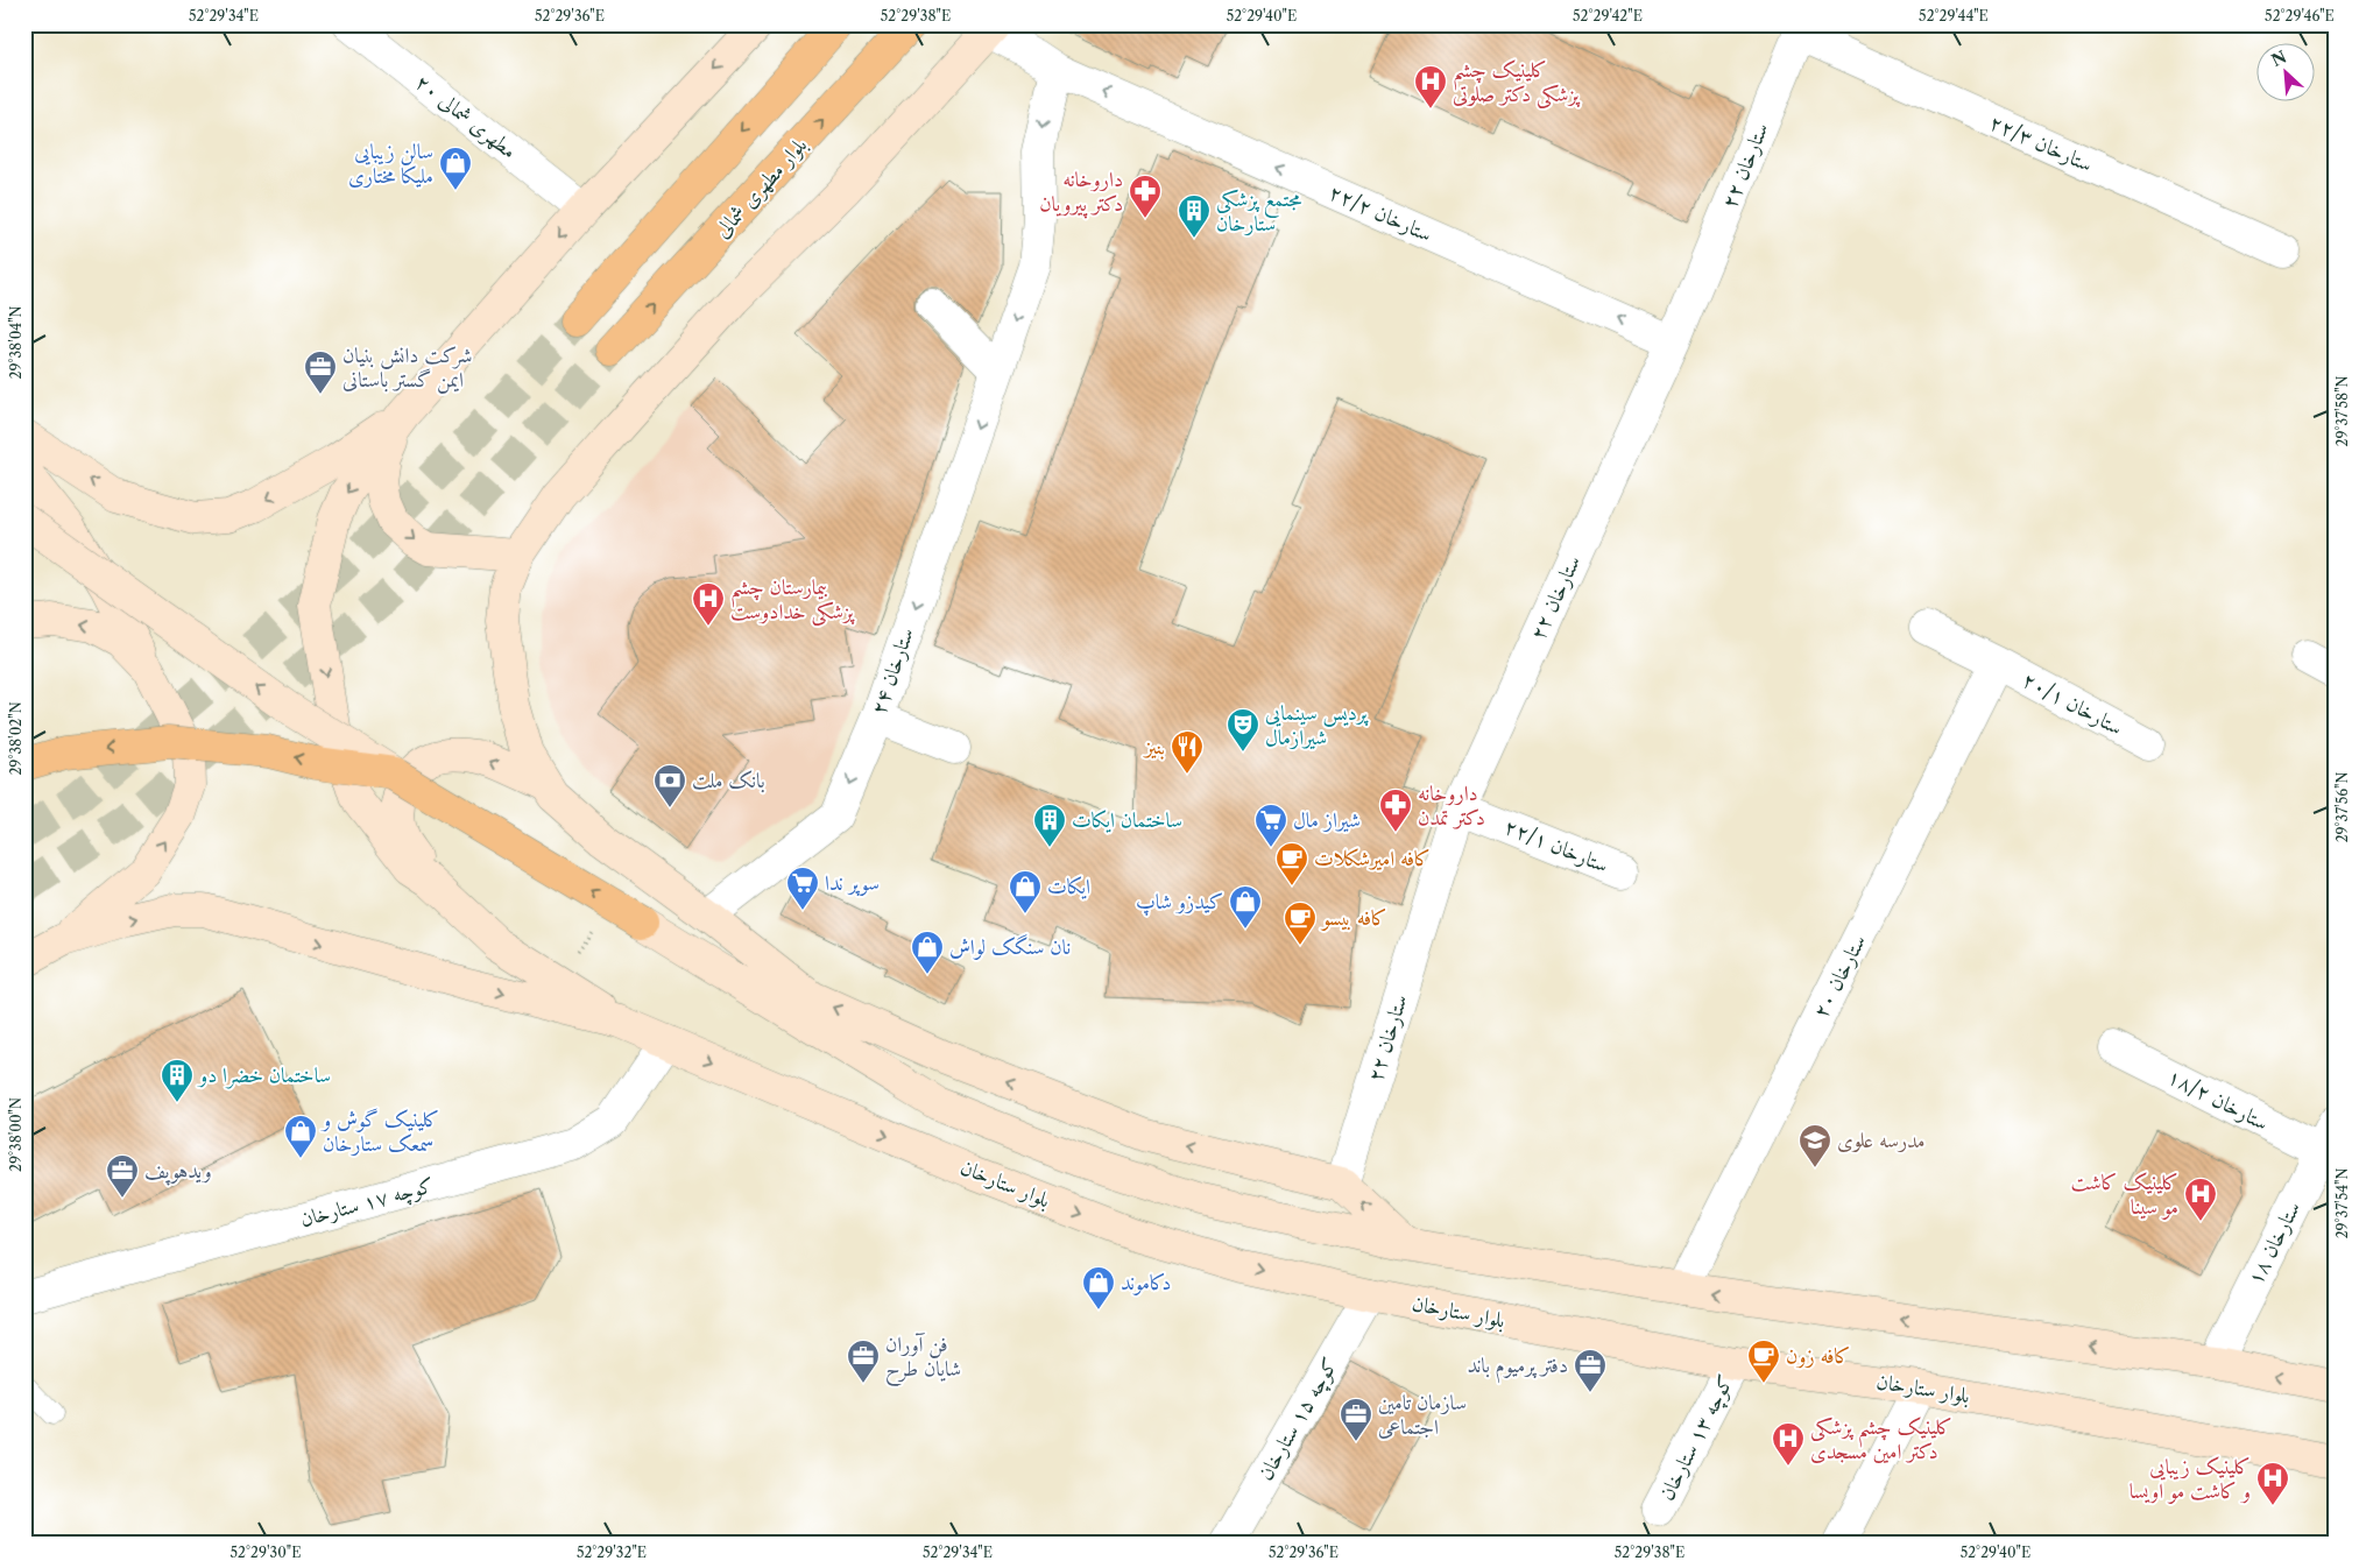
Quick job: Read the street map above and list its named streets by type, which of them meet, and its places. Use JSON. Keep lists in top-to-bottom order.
{
  "streets": {
    "main road": ["بلوار مطهرى شمالى", "بلوار ستارخان"],
    "street": [
      "۲۰ مطهری شمالی",
      "۲۲/۳ ستارخان",
      "۲۲ ستارخان",
      "۲۲/۲ ستارخان",
      "۲۴ ستارخان",
      "۲۰/۱ ستارخان",
      "۲۲/۱ ستارخان",
      "۲۰ ستارخان",
      "۱۸/۲ ستارخان",
      "کوچه ۱۷ ستارخان",
      "۱۸ ستارخان",
      "کوچه ۱۵ ستارخان",
      "کوچه ۱۳ ستارخان"
    ]
  },
  "crossings": [
    ["۲۲/۳ ستارخان", "۲۲ ستارخان"],
    ["۲۲ ستارخان", "۲۲/۲ ستارخان"],
    ["۲۲ ستارخان", "۲۲/۱ ستارخان"],
    ["۲۲/۲ ستارخان", "۲۴ ستارخان"],
    ["۲۰/۱ ستارخان", "۲۰ ستارخان"],
    ["۱۸/۲ ستارخان", "۱۸ ستارخان"],
    ["بلوار ستارخان", "کوچه ۱۷ ستارخان"],
    ["بلوار ستارخان", "کوچه ۱۵ ستارخان"],
    ["بلوار ستارخان", "کوچه ۱۳ ستارخان"]
  ],
  "one_way": ["۲۲/۲ ستارخان", "۲۴ ستارخان"],
  "places": {
    "hospital": [
      "کلینیک چشم پزشکی دکتر صلوتی",
      "بیمارستان چشم پزشکی خدادوست",
      "کلینیک کاشت مو سینا",
      "کلینیک چشم پزشکی دکتر امین مسجدی",
      "کلینیک زیبایی و کاشت مو اویسا"
    ],
    "shop": [
      "سالن زیبایی ملیکا مختاری",
      "ايكات",
      "کیدزو شاپ",
      "نان سنگک لواش",
      "کلینیک گوش و سمعک ستارخان",
      "دکاموند"
    ],
    "pharmacy": ["داروخانه دکتر پیرویان", "داروخانه دکتر تمدن"],
    "building": ["مجتمع پزشکی ستارخان", "ساختمان ایکات", "ساختمان خضرا دو"],
    "office": [
      "شرکت دانش بنیان ایمن گستر باستانی",
      "ویدهوپف",
      "فن آوران شایان طرح",
      "دفتر پرمیوم باند",
      "سازمان تامین اجتماعی"
    ],
    "theatre": ["پردیس سینمایی شیرازمال"],
    "restaurant": ["بنیز"],
    "bank": ["بانک ملت"],
    "supermarket": ["شیراز مال", "سوپر ندا"],
    "cafe": ["کافه امیرشکلات", "کافه بیسو", "کافه زون"],
    "school or university": ["مدرسه علوی"]
  },
  "north": "top left",
  "coordinates": [
    "52°29'34\"E",
    "52°29'36\"E",
    "52°29'38\"E",
    "52°29'40\"E",
    "52°29'42\"E",
    "52°29'44\"E",
    "52°29'46\"E",
    "29°38'04\"N",
    "29°37'58\"N",
    "29°38'02\"N",
    "29°37'56\"N",
    "29°38'00\"N",
    "29°37'54\"N",
    "52°29'30\"E",
    "52°29'32\"E"
  ]
}
